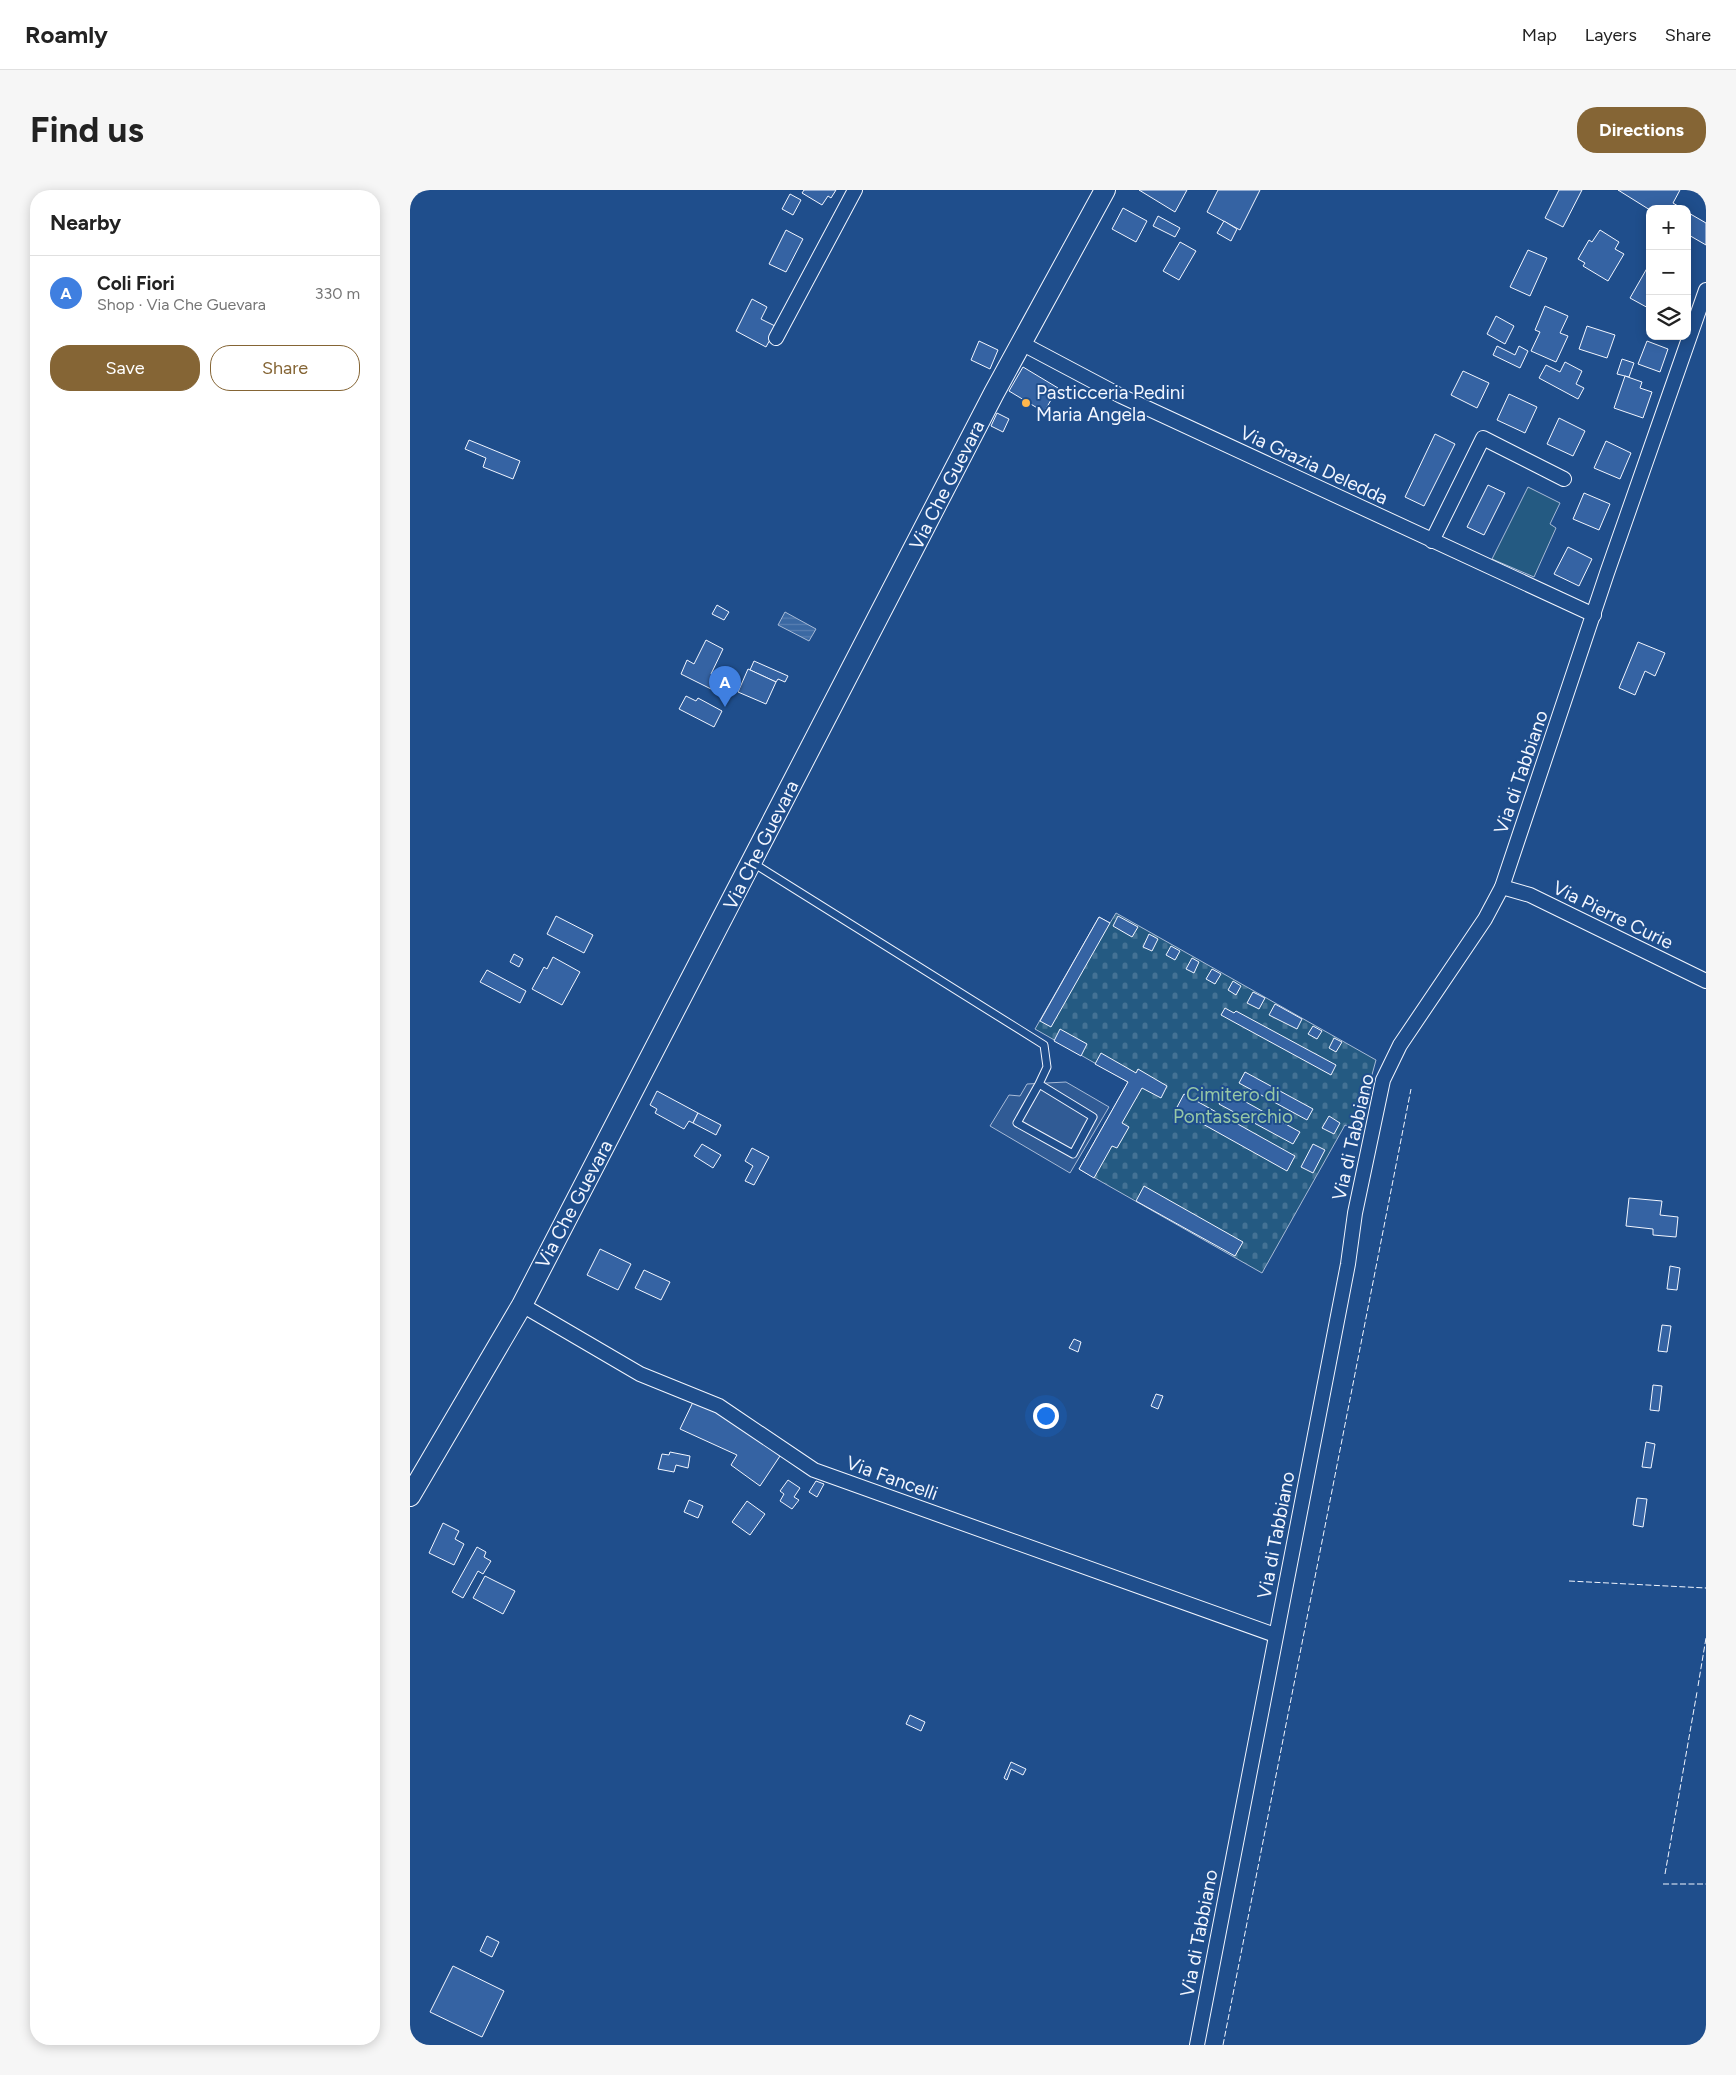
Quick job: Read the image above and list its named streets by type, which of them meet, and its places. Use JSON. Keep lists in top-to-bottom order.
{
  "streets": {
    "main road": ["Via Che Guevara"],
    "street": [
      "Via Grazia Deledda",
      "Via di Tabbiano",
      "Via Pierre Curie",
      "Via Fancelli"
    ]
  },
  "crossings": [
    ["Via Grazia Deledda", "Via Che Guevara"],
    ["Via Grazia Deledda", "Via di Tabbiano"],
    ["Via Che Guevara", "Via Fancelli"],
    ["Via di Tabbiano", "Via Pierre Curie"],
    ["Via di Tabbiano", "Via Fancelli"]
  ],
  "parks": ["Cimitero di Pontasserchio"],
  "places": ["Pasticceria Pedini Maria Angela"],
  "page": {
    "header": "Roamly",
    "nav": ["Map", "Layers", "Share"],
    "buttons": [
      "Directions",
      ["Save", "Share"]
    ],
    "title": "Find us",
    "heading": "Nearby",
    "map_buttons": ["+", "−"],
    "list": [
      {
        "mark": "A",
        "name": "Coli Fiori",
        "note": "Shop · Via Che Guevara",
        "value": "330 m"
      }
    ],
    "pins": "A"
  }
}
